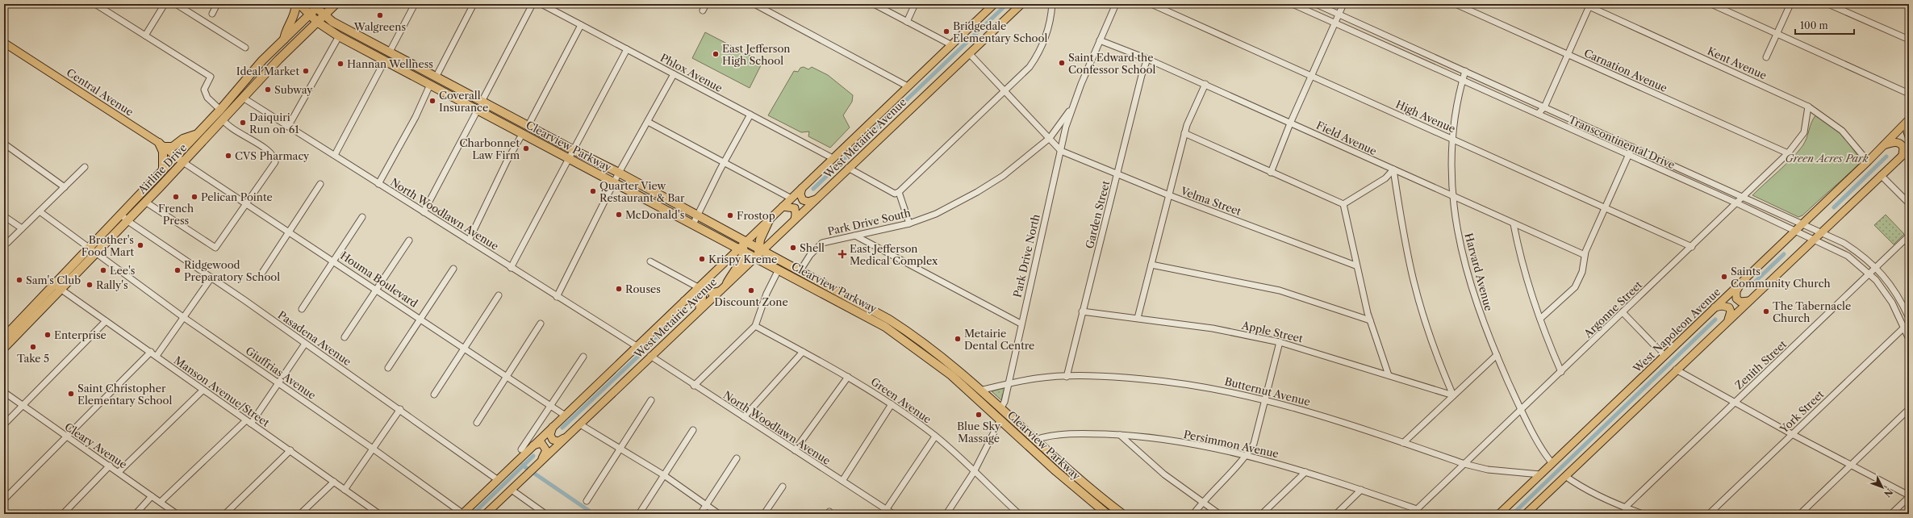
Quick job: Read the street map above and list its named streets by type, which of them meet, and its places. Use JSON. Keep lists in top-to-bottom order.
{
  "streets": {
    "highway": ["Clearview Parkway", "Airline Drive"],
    "main road": ["Central Avenue", "West Metairie Avenue", "West Napoleon Avenue"],
    "street": [
      "Kent Avenue",
      "Carnation Avenue",
      "Phlox Avenue",
      "High Avenue",
      "Field Avenue",
      "Transcontinental Drive",
      "Velma Street",
      "North Woodlawn Avenue",
      "Garden Street",
      "Park Drive South",
      "Park Drive North",
      "Harvard Avenue",
      "Houma Boulevard",
      "Argonne Street",
      "Apple Street",
      "Pasadena Avenue",
      "Zenith Street",
      "Giuffrias Avenue",
      "Manson Avenue/Street",
      "Butternut Avenue",
      "Green Avenue",
      "York Street",
      "Persimmon Avenue",
      "Cleary Avenue"
    ]
  },
  "crossings": [
    ["Kent Avenue", "Argonne Street"],
    ["Kent Avenue", "West Napoleon Avenue"],
    ["Carnation Avenue", "Argonne Street"],
    ["Phlox Avenue", "West Metairie Avenue"],
    ["Central Avenue", "Airline Drive"],
    ["Central Avenue", "Houma Boulevard"],
    ["High Avenue", "Harvard Avenue"],
    ["High Avenue", "Argonne Street"],
    ["West Metairie Avenue", "Clearview Parkway"],
    ["West Metairie Avenue", "North Woodlawn Avenue"],
    ["West Metairie Avenue", "Houma Boulevard"],
    ["West Metairie Avenue", "Pasadena Avenue"],
    ["West Metairie Avenue", "Giuffrias Avenue"],
    ["Field Avenue", "Garden Street"],
    ["Field Avenue", "Harvard Avenue"],
    ["Transcontinental Drive", "Harvard Avenue"],
    ["Transcontinental Drive", "Argonne Street"],
    ["Transcontinental Drive", "West Napoleon Avenue"],
    ["Transcontinental Drive", "Zenith Street"],
    ["Transcontinental Drive", "York Street"],
    ["Clearview Parkway", "Airline Drive"],
    ["Clearview Parkway", "Park Drive South"],
    ["Clearview Parkway", "Park Drive North"],
    ["Clearview Parkway", "Butternut Avenue"],
    ["Clearview Parkway", "Persimmon Avenue"],
    ["Airline Drive", "North Woodlawn Avenue"],
    ["Airline Drive", "Houma Boulevard"],
    ["Airline Drive", "Pasadena Avenue"],
    ["Airline Drive", "Giuffrias Avenue"],
    ["Airline Drive", "Manson Avenue/Street"],
    ["Velma Street", "Garden Street"],
    ["Velma Street", "Park Drive North"],
    ["Garden Street", "Apple Street"],
    ["Garden Street", "Butternut Avenue"],
    ["Park Drive South", "Park Drive North"],
    ["Park Drive North", "Butternut Avenue"],
    ["Harvard Avenue", "Argonne Street"],
    ["Harvard Avenue", "West Napoleon Avenue"],
    ["Argonne Street", "Butternut Avenue"],
    ["Argonne Street", "Persimmon Avenue"],
    ["West Napoleon Avenue", "Butternut Avenue"]
  ],
  "parks": ["Green Acres Park"],
  "places": {
    "other": [
      "Walgreens",
      "Bridgedale Elementary School",
      "East Jefferson High School",
      "Saint Edward the Confessor School",
      "Hannan Wellness",
      "Ideal Market",
      "Subway",
      "Coverall Insurance",
      "Daiquiri Run on 61",
      "Charbonnet Law Firm",
      "CVS Pharmacy",
      "Quarter View Restaurant & Bar",
      "French Press",
      "Pelican Pointe",
      "McDonald's",
      "Frostop",
      "Brother's Food Mart",
      "Shell",
      "Krispy Kreme",
      "Lee's",
      "Ridgewood Preparatory School",
      "Saints Community Church",
      "Sam's Club",
      "Rally's",
      "Rouses",
      "Discount Zone",
      "The Tabernacle Church",
      "Enterprise",
      "Metairie Dental Centre",
      "Take 5",
      "Saint Christopher Elementary School",
      "Blue Sky Massage"
    ],
    "health": ["East Jefferson Medical Complex"]
  },
  "scale_bar": "100 m",
  "north": "bottom right"
}
